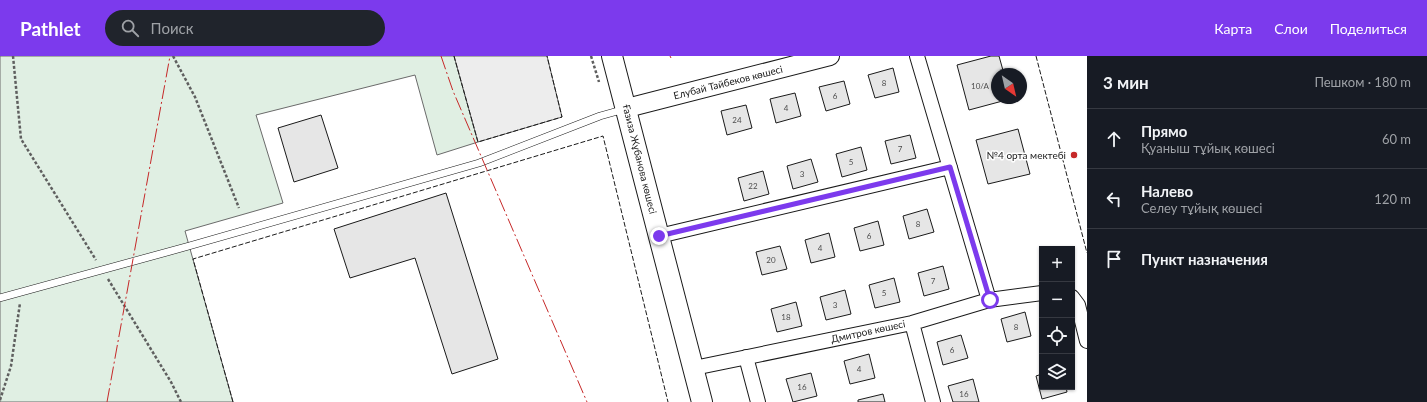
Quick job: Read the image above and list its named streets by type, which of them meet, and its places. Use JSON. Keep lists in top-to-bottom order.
{
  "streets": {
    "main road": ["Ғазиза Жұбанова көшесі"],
    "street": ["Елубай Тайбеков көшесі", "Дмитров көшесі"]
  },
  "crossings": [
    ["Елубай Тайбеков көшесі", "Ғазиза Жұбанова көшесі"],
    ["Ғазиза Жұбанова көшесі", "Дмитров көшесі"]
  ],
  "places": ["№4 орта мектебі"],
  "house_numbers": [
    "8",
    "10/А",
    "6",
    "4",
    "24",
    "7",
    "5",
    "3",
    "22",
    "8",
    "6",
    "4",
    "20",
    "7",
    "5",
    "3",
    "18",
    "8",
    "6",
    "4",
    "16",
    "16"
  ],
  "north": "bottom right",
  "page": {
    "header": "Pathlet",
    "search": "Поиск",
    "nav": ["Карта", "Слои", "Поделиться"],
    "heading": ["3 мин", "Пешком · 180 m"],
    "list": [
      ["Прямо", "Қуаныш тұйық көшесі", "60 m"],
      ["Налево", "Селеу тұйық көшесі", "120 m"],
      "Пункт назначения"
    ],
    "map_buttons": ["+", "−"]
  }
}
